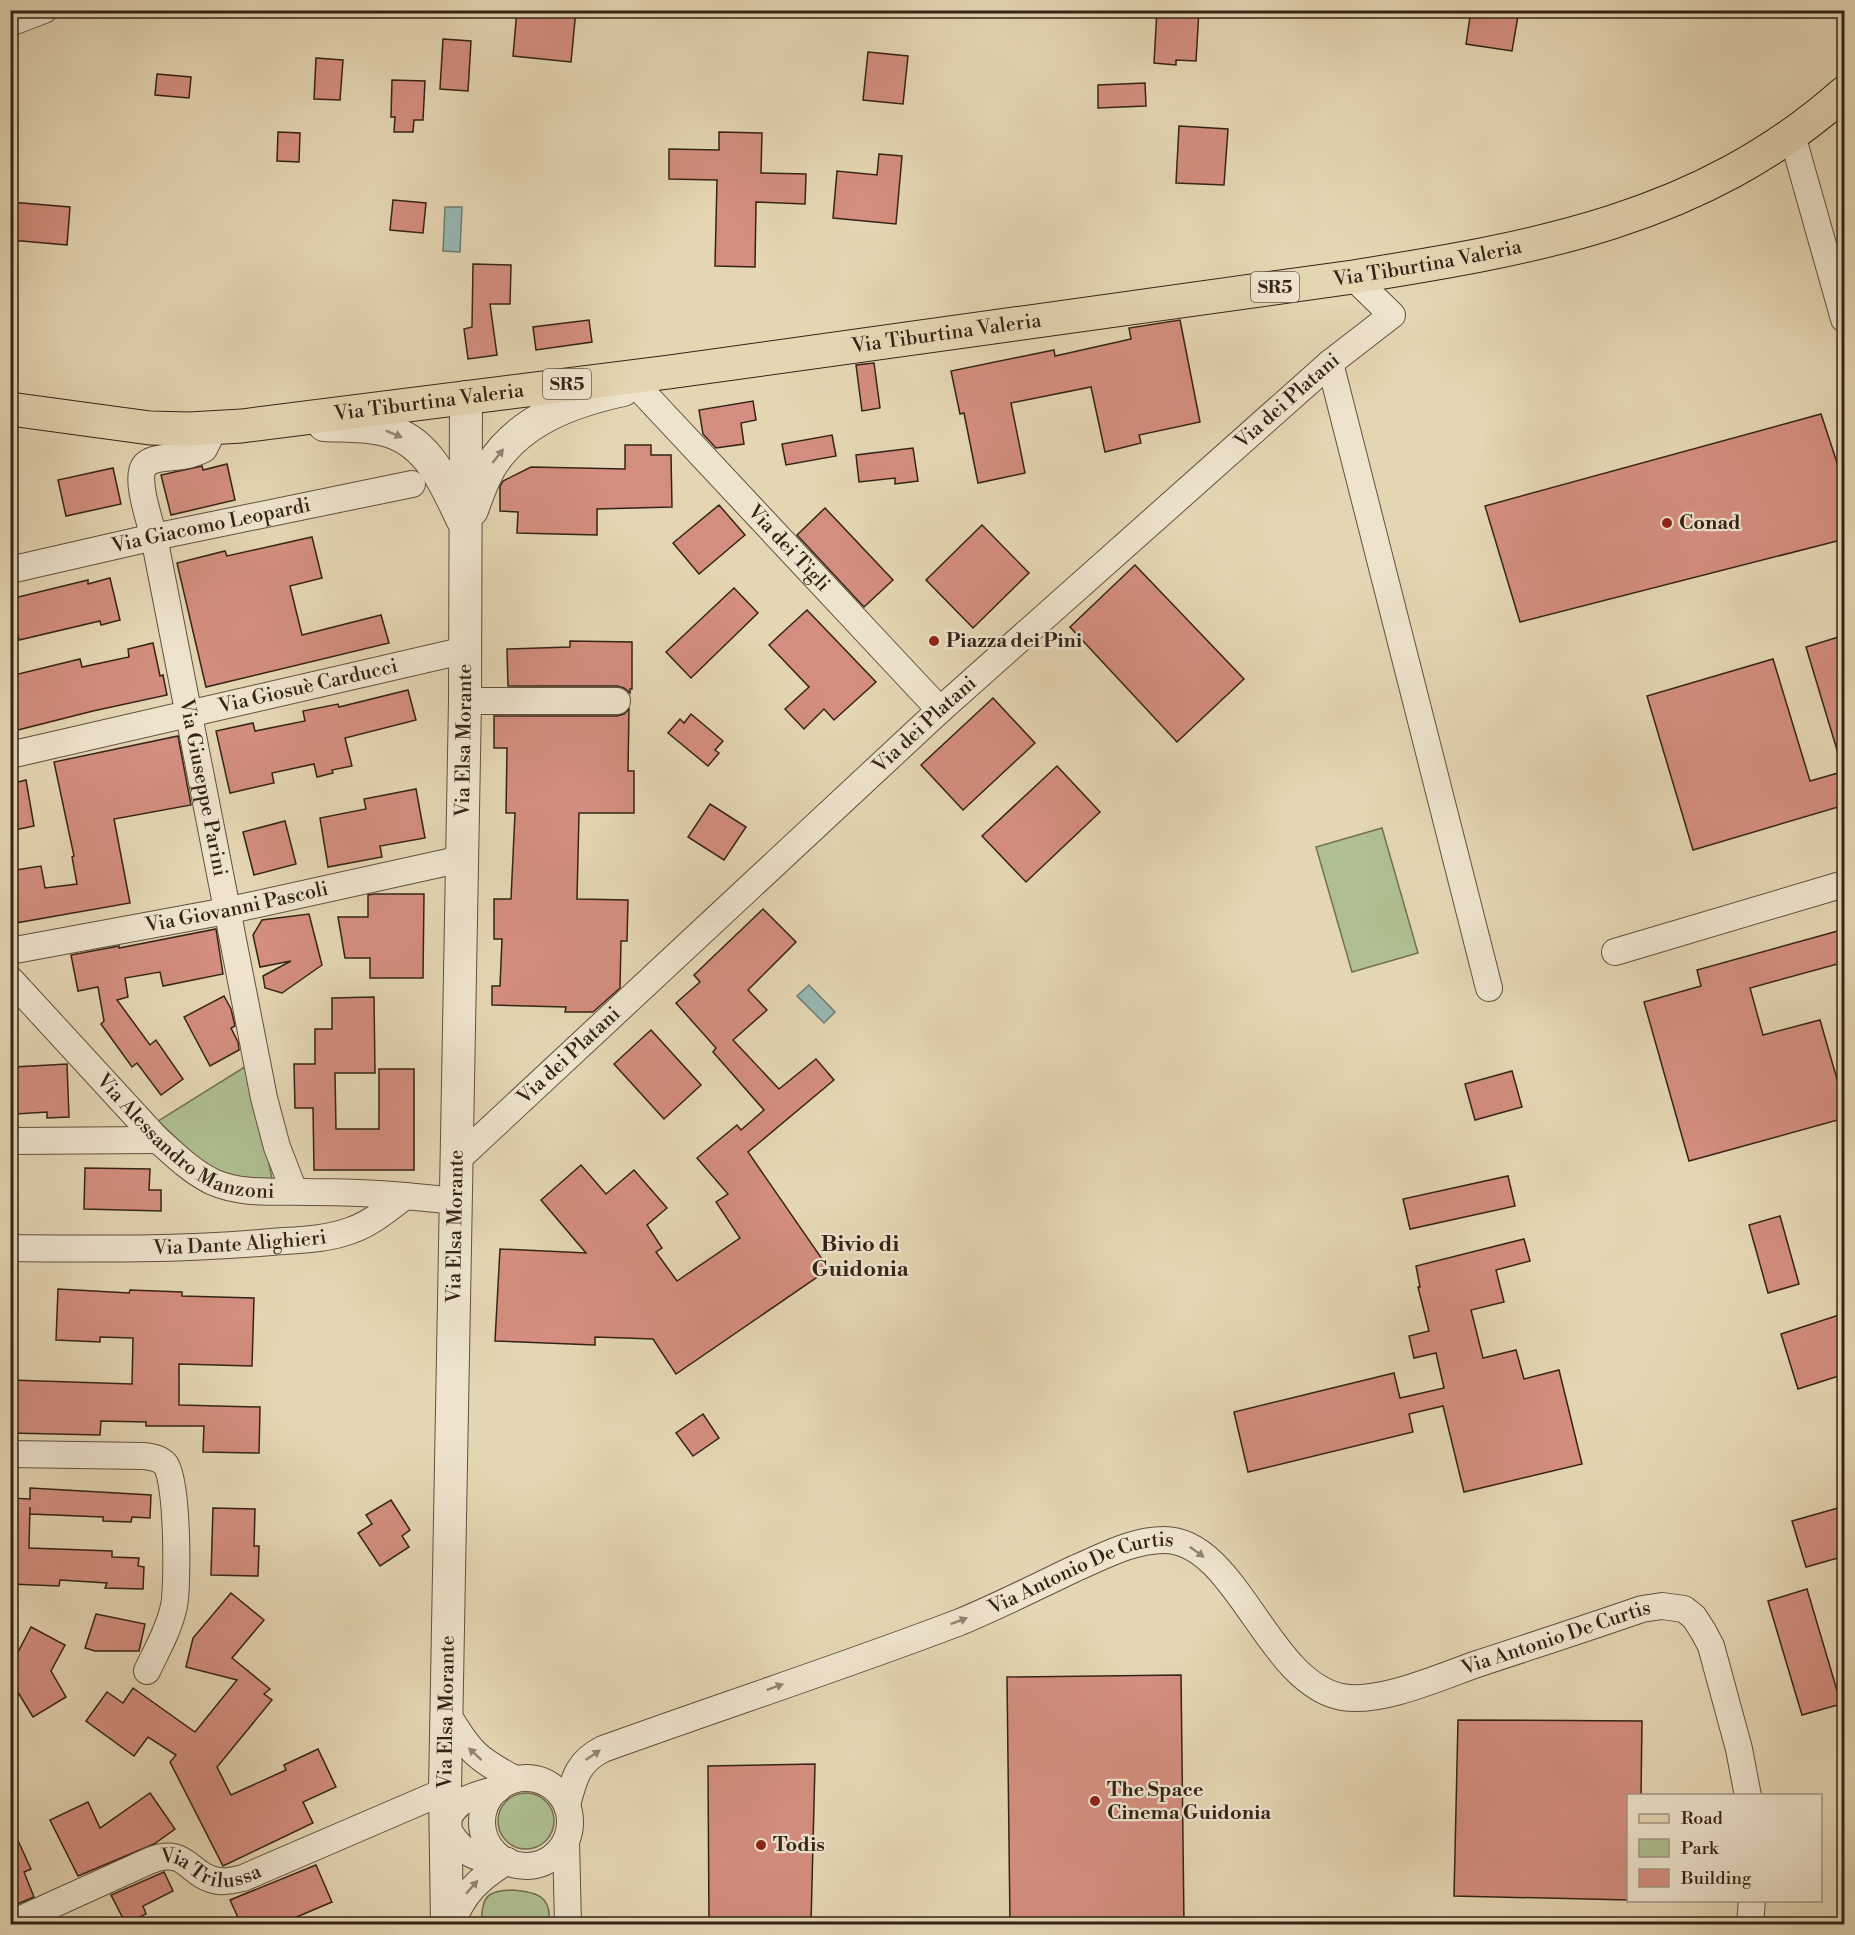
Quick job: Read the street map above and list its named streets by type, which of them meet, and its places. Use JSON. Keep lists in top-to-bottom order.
{
  "streets": {
    "main road": ["Via Tiburtina Valeria", "SR5"],
    "street": [
      "Via dei Platani",
      "Via Giacomo Leopardi",
      "Via dei Tigli",
      "Via Giosuè Carducci",
      "Via Elsa Morante",
      "Via Giuseppe Parini",
      "Via Giovanni Pascoli",
      "Via Alessandro Manzoni",
      "Via Dante Alighieri",
      "Via Antonio De Curtis",
      "Via Trilussa"
    ]
  },
  "crossings": [
    ["Via Tiburtina Valeria", "Via dei Platani"],
    ["Via Tiburtina Valeria", "Via Elsa Morante"],
    ["Via Tiburtina Valeria", "Via Giuseppe Parini"],
    ["Via dei Platani", "Via dei Tigli"],
    ["Via dei Platani", "Via Elsa Morante"],
    ["Via Giacomo Leopardi", "Via Giuseppe Parini"],
    ["Via dei Tigli", "Via Elsa Morante"],
    ["Via Giosuè Carducci", "Via Elsa Morante"],
    ["Via Giosuè Carducci", "Via Giuseppe Parini"],
    ["Via Elsa Morante", "Via Giovanni Pascoli"],
    ["Via Elsa Morante", "Via Trilussa"],
    ["Via Giuseppe Parini", "Via Giovanni Pascoli"],
    ["Via Giuseppe Parini", "Via Alessandro Manzoni"],
    ["Via Alessandro Manzoni", "Via Dante Alighieri"]
  ],
  "one_way": ["Via Antonio De Curtis"],
  "districts": ["Bivio di Guidonia"],
  "places": [
    "Conad",
    "Piazza dei Pini",
    "The Space Cinema Guidonia",
    "Todis"
  ],
  "legend": ["Road", "Park", "Building"]
}
